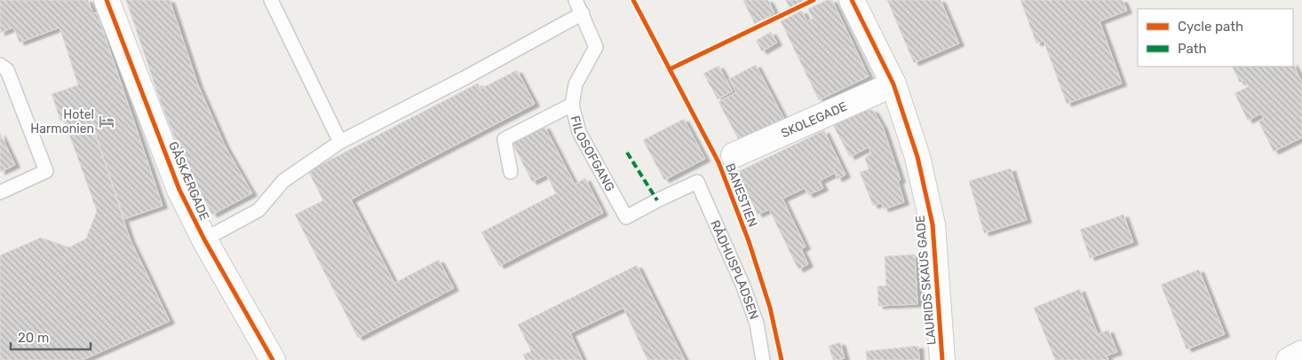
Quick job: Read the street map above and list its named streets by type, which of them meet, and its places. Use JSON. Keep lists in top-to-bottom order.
{
  "streets": {
    "street": ["SKOLEGADE", "GÅSKÆRGADE", "LAURIDS SKAUS GADE"],
    "lane": ["FILOSOFGANG", "RÅDHUSPLADSEN"],
    "cycle path": ["BANESTIEN"]
  },
  "crossings": [
    ["SKOLEGADE", "LAURIDS SKAUS GADE"],
    ["FILOSOFGANG", "RÅDHUSPLADSEN"]
  ],
  "places": {
    "hotel": ["Hotel Harmonien"]
  },
  "legend": ["Cycle path", "Path"],
  "scale_bar": "20 m"
}
